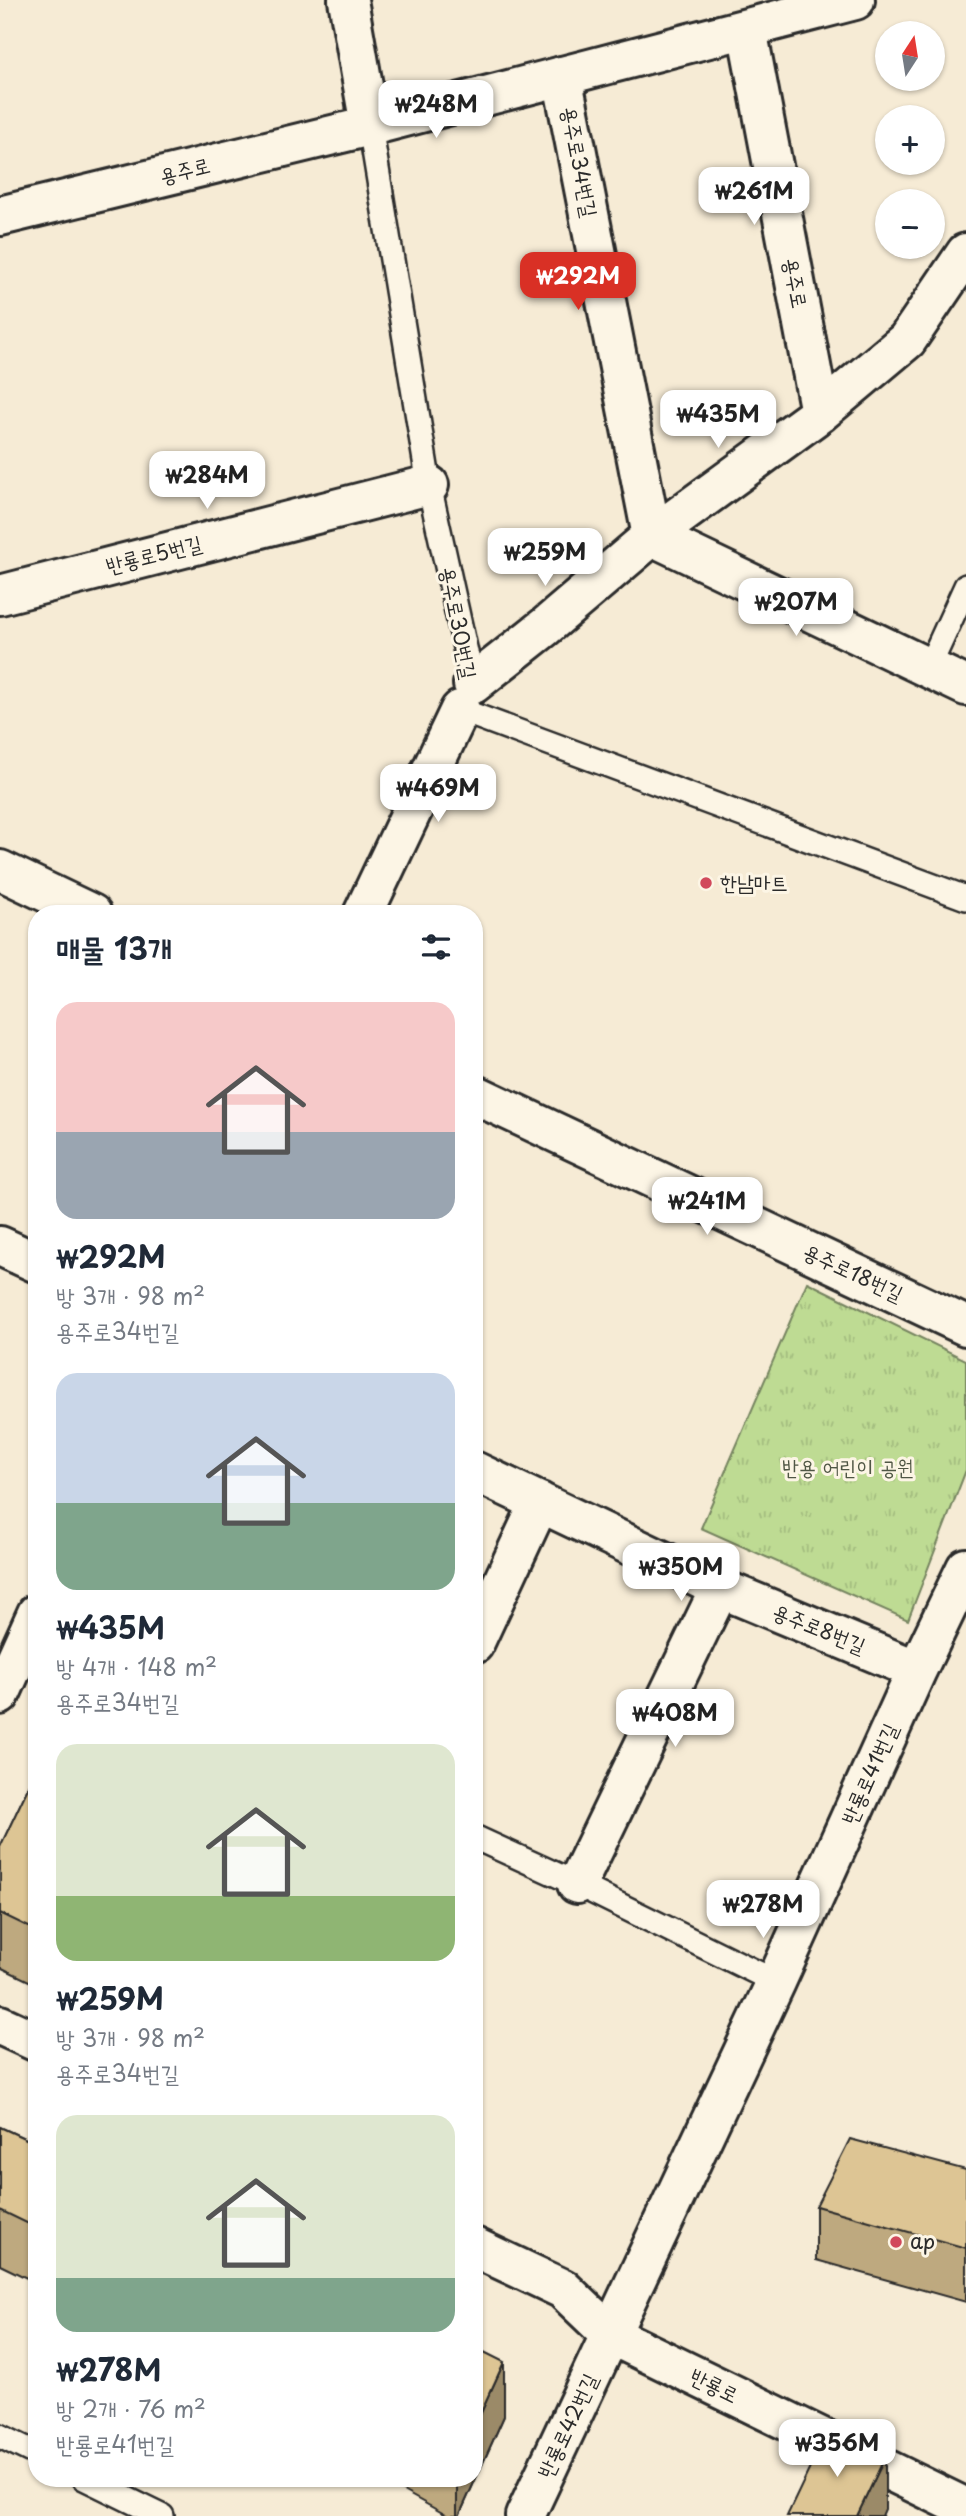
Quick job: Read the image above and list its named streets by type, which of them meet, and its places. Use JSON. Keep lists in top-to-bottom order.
{
  "streets": {
    "street": [
      "용주로34번길",
      "용주로",
      "반룡로5번길",
      "용주로18번길",
      "용주로8번길",
      "반룡로41번길",
      "반룡로",
      "반룡로42번길"
    ],
    "lane": ["용주로30번길"]
  },
  "crossings": [
    ["용주로34번길", "용주로"],
    ["용주로", "용주로30번길"],
    ["반룡로5번길", "용주로30번길"],
    ["용주로8번길", "반룡로41번길"],
    ["반룡로41번길", "반룡로"],
    ["반룡로41번길", "반룡로42번길"],
    ["반룡로", "반룡로42번길"]
  ],
  "parks": ["반용 어린이 공원"],
  "places": ["한남마트", "ap"],
  "north": "top",
  "page": {
    "map_buttons": ["+", "−"],
    "price": [
      "₩248M",
      "₩261M",
      "₩292M",
      "₩435M",
      "₩284M",
      "₩259M",
      "₩207M",
      "₩469M",
      "₩241M",
      "₩350M",
      "₩408M",
      "₩278M",
      "₩356M"
    ],
    "heading": "매물 13개",
    "list": [
      {
        "name": "₩292M",
        "note": "방 3개 · 98 m² · 용주로34번길"
      },
      {
        "name": "₩435M",
        "note": "방 4개 · 148 m² · 용주로34번길"
      },
      {
        "name": "₩259M",
        "note": "방 3개 · 98 m² · 용주로34번길"
      },
      {
        "name": "₩278M",
        "note": "방 2개 · 76 m² · 반룡로41번길"
      }
    ]
  }
}
